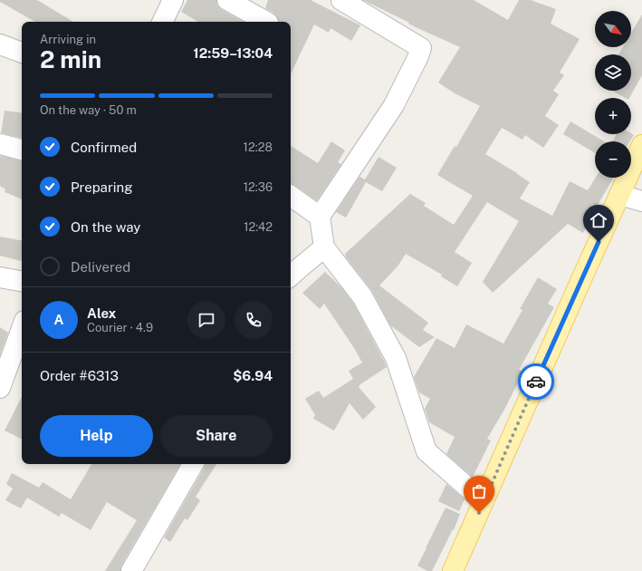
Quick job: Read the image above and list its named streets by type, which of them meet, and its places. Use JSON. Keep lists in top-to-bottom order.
{
  "north": "bottom right",
  "page": {
    "map_buttons": ["+", "−"],
    "heading": ["2 min", "Arriving in", "12:59–13:04"],
    "panel": [
      "Alex",
      "Courier · 4.9",
      "Order #6313",
      "$6.94"
    ],
    "bar": "On the way · 50 m",
    "list": [
      ["Confirmed", "12:28"],
      ["Preparing", "12:36"],
      ["On the way", "12:42"],
      "Delivered"
    ],
    "round": "A",
    "buttons": ["Help", "Share"]
  }
}
